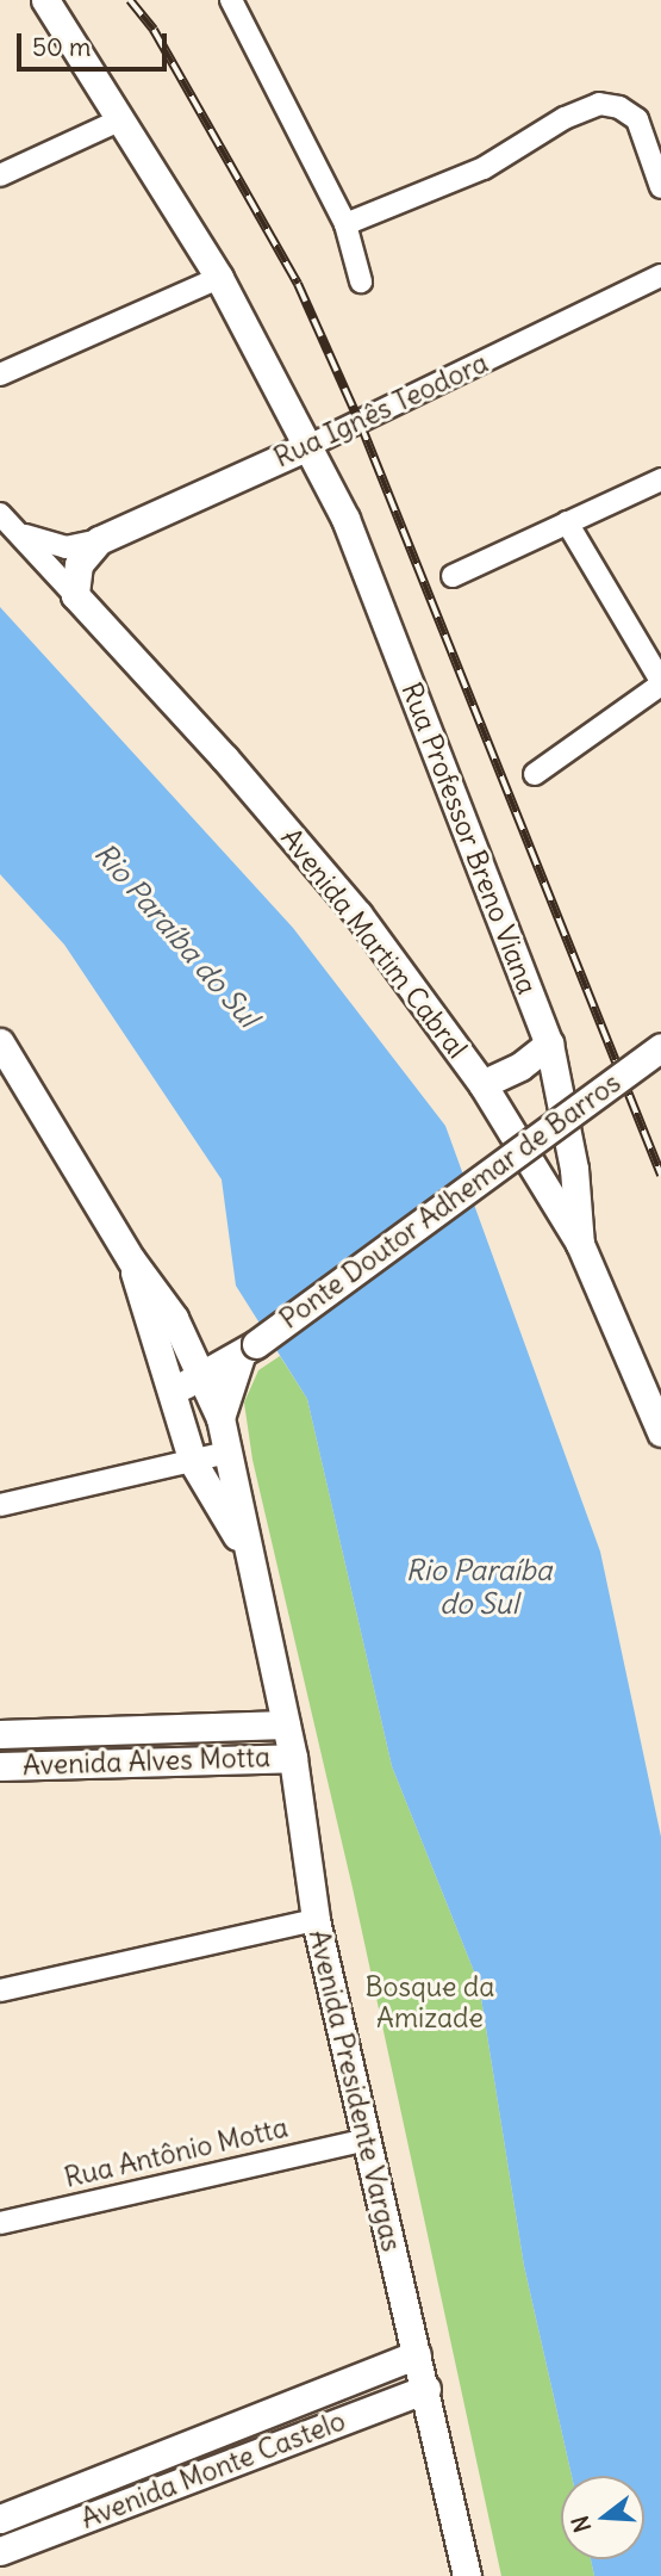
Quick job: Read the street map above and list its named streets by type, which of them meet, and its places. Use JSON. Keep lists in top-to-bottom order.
{
  "streets": {
    "street": [
      "Rua Ignês Teodora",
      "Rua Professor Breno Viana",
      "Avenida Martim Cabral",
      "Ponte Doutor Adhemar de Barros",
      "Avenida Alves Motta",
      "Avenida Presidente Vargas",
      "Rua Antônio Motta",
      "Avenida Monte Castelo"
    ]
  },
  "crossings": [
    ["Rua Ignês Teodora", "Rua Professor Breno Viana"],
    ["Rua Professor Breno Viana", "Avenida Martim Cabral"],
    ["Ponte Doutor Adhemar de Barros", "Avenida Presidente Vargas"],
    ["Avenida Alves Motta", "Avenida Presidente Vargas"],
    ["Avenida Presidente Vargas", "Rua Antônio Motta"],
    ["Avenida Presidente Vargas", "Avenida Monte Castelo"]
  ],
  "water": ["Rio Paraíba do Sul"],
  "parks": ["Bosque da Amizade"],
  "scale_bar": "50 m",
  "north": "left"
}
